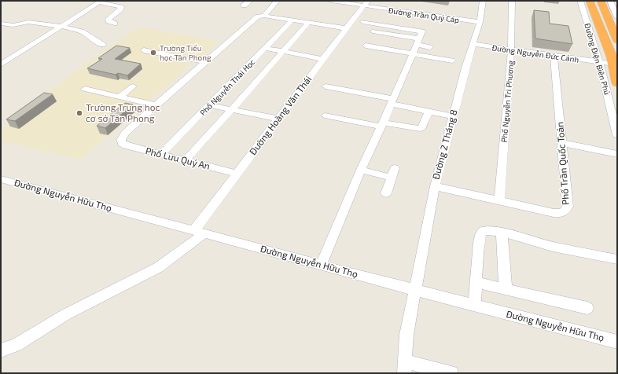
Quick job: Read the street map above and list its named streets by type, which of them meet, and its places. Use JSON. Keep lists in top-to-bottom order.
{
  "streets": {
    "highway": ["Đường Điện Biên Phủ"],
    "street": [
      "Đường Trần Quý Cáp",
      "Đường Nguyễn Đức Cảnh",
      "Phố Nguyễn Thái Học",
      "Phố Nguyễn Tri Phương",
      "Đường Hoàng Văn Thái",
      "Đường 2 Tháng 8",
      "Phố Lưu Quý An",
      "Phố Trần Quốc Toản",
      "Đường Nguyễn Hữu Thọ"
    ]
  },
  "crossings": [
    ["Đường Trần Quý Cáp", "Đường Hoàng Văn Thái"],
    ["Đường Trần Quý Cáp", "Đường 2 Tháng 8"],
    ["Đường Nguyễn Đức Cảnh", "Đường Điện Biên Phủ"],
    ["Đường Nguyễn Đức Cảnh", "Phố Nguyễn Tri Phương"],
    ["Đường Nguyễn Đức Cảnh", "Đường 2 Tháng 8"],
    ["Đường Nguyễn Đức Cảnh", "Phố Trần Quốc Toản"],
    ["Phố Nguyễn Thái Học", "Phố Lưu Quý An"],
    ["Phố Nguyễn Tri Phương", "Phố Trần Quốc Toản"],
    ["Đường Hoàng Văn Thái", "Phố Lưu Quý An"],
    ["Đường Hoàng Văn Thái", "Đường Nguyễn Hữu Thọ"],
    ["Đường 2 Tháng 8", "Phố Trần Quốc Toản"],
    ["Đường 2 Tháng 8", "Đường Nguyễn Hữu Thọ"]
  ],
  "places": ["Trường Tiểu học Tân Phong", "Trường Trung học cơ sở Tân Phong"]
}
